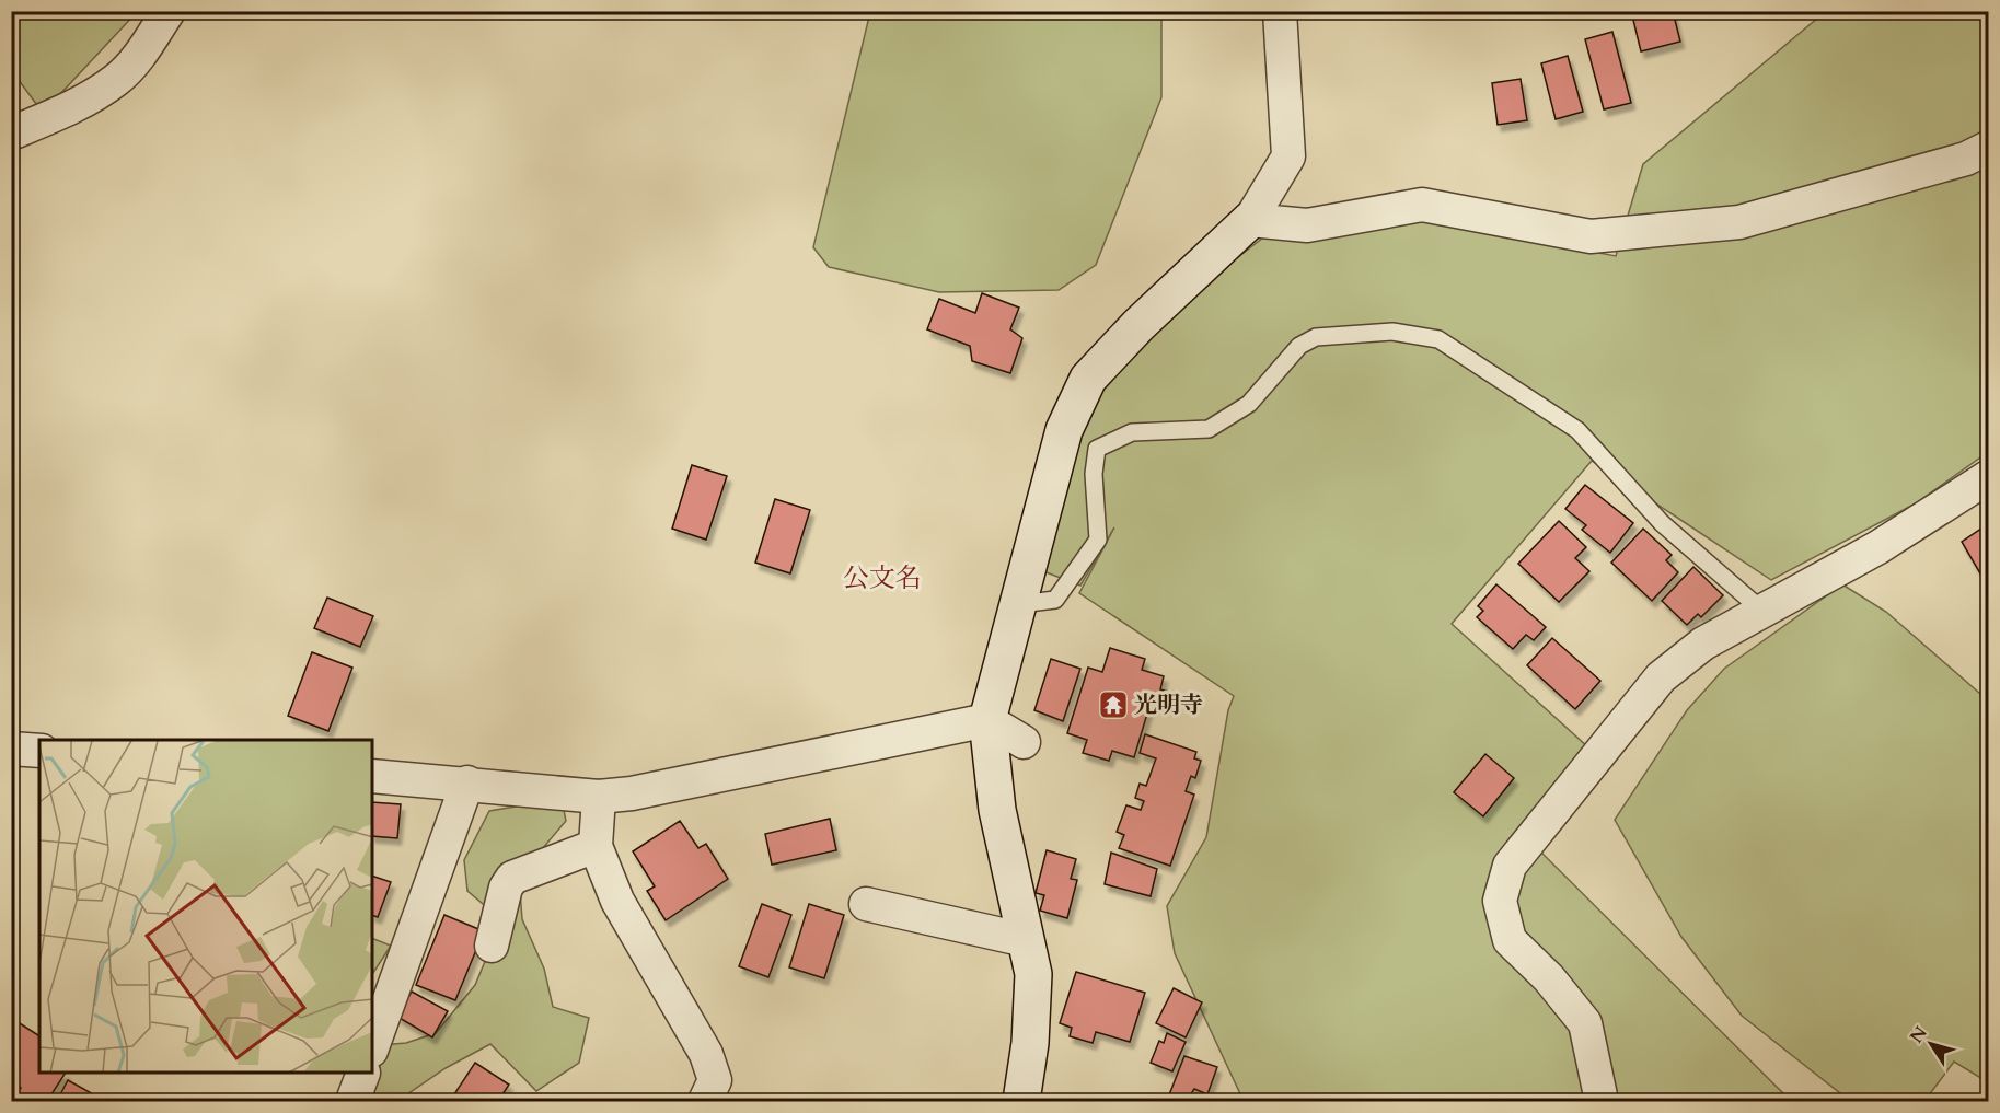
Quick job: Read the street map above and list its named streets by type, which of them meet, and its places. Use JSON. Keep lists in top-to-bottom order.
{
  "districts": ["公文名"],
  "places": {
    "temple": ["光明寺"]
  },
  "north": "top left"
}
